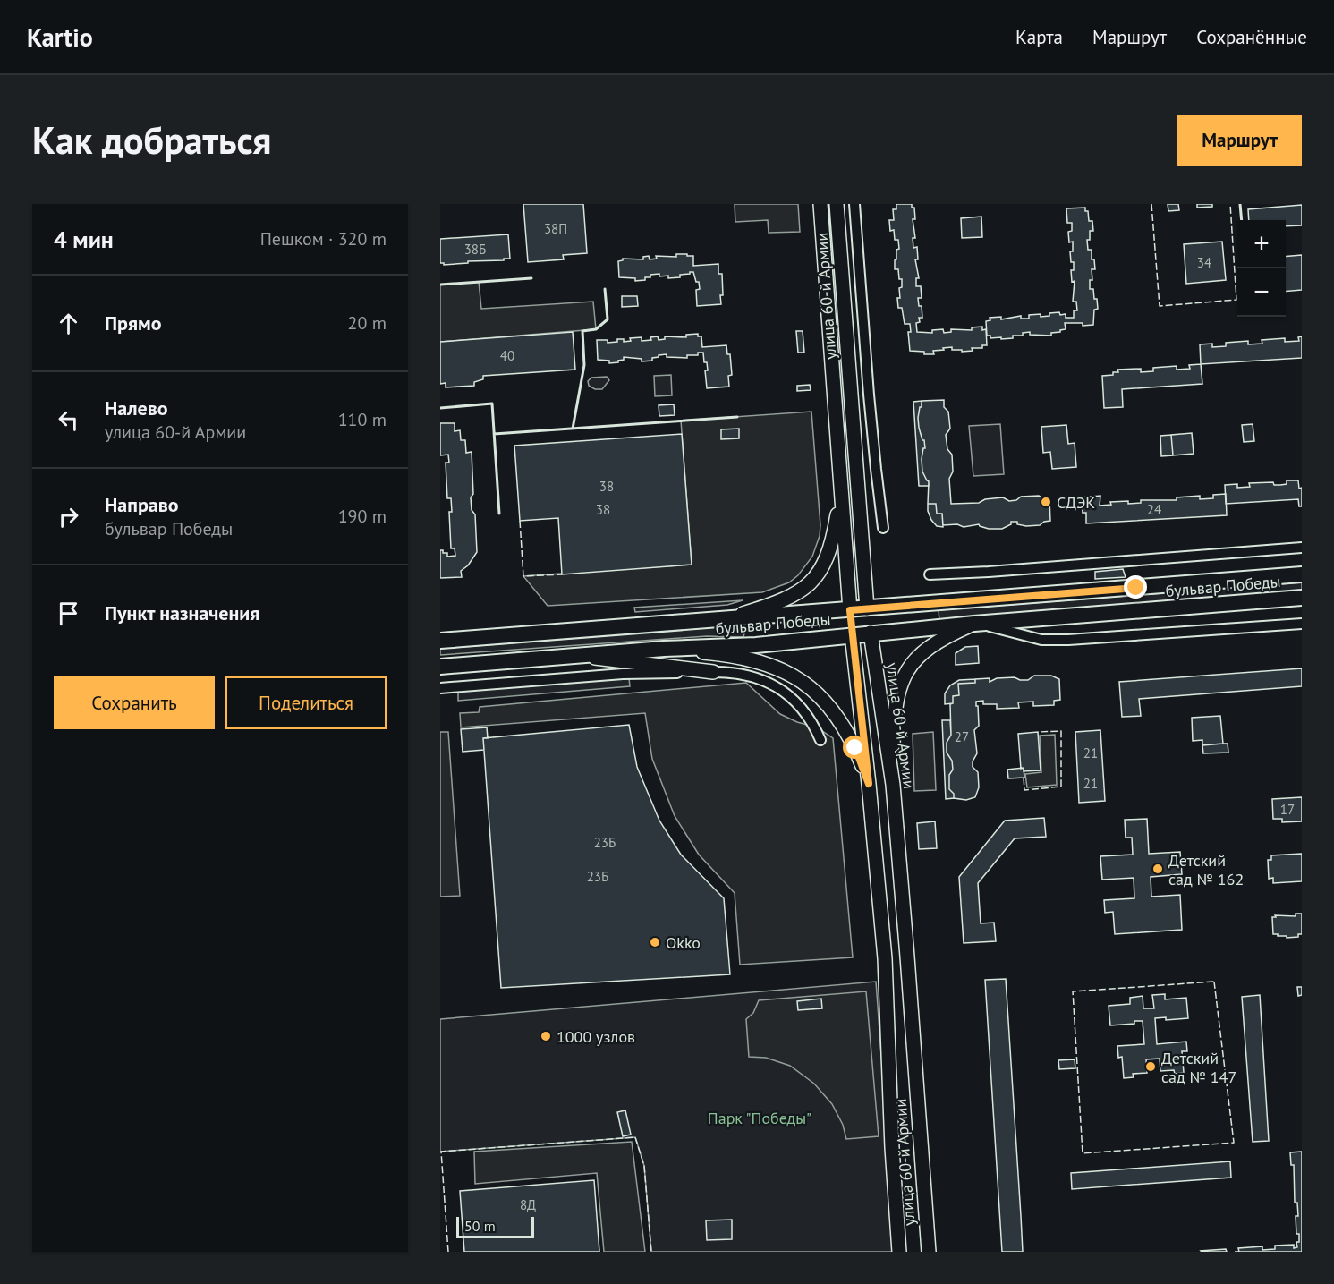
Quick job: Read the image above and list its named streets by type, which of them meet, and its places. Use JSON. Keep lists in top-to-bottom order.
{
  "streets": {
    "main road": ["улица 60-й Армии", "бульвар Победы"]
  },
  "crossings": [
    ["улица 60-й Армии", "бульвар Победы"]
  ],
  "parks": ["Парк \"Победы\""],
  "places": [
    "СДЭК",
    "Детский сад № 162",
    "Okko",
    "1000 узлов",
    "Детский сад № 147"
  ],
  "house_numbers": [
    "38П",
    "38Б",
    "34",
    "40",
    "38",
    "38",
    "24",
    "27",
    "21",
    "21",
    "17",
    "23Б",
    "23Б",
    "8Д"
  ],
  "scale_bar": "50 m",
  "page": {
    "header": "Kartio",
    "nav": ["Карта", "Маршрут", "Сохранённые"],
    "buttons": [
      "Маршрут",
      ["Сохранить", "Поделиться"]
    ],
    "title": "Как добраться",
    "heading": ["4 мин", "Пешком · 320 m"],
    "map_buttons": ["+", "−"],
    "list": [
      ["Прямо", "20 m"],
      ["Налево", "улица 60-й Армии", "110 m"],
      ["Направо", "бульвар Победы", "190 m"],
      "Пункт назначения"
    ],
    "scale": "50 m"
  }
}
